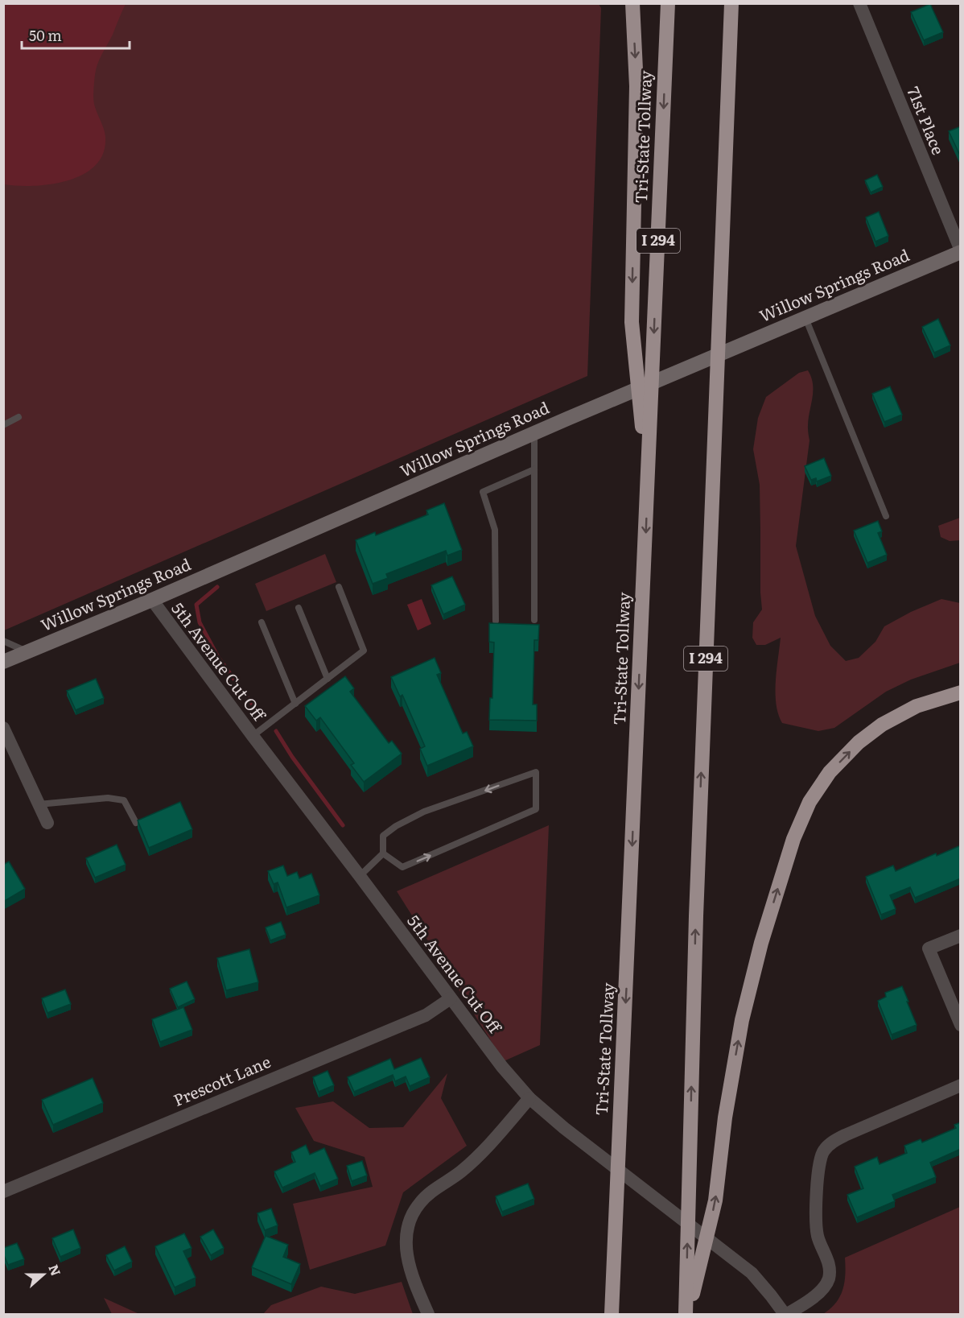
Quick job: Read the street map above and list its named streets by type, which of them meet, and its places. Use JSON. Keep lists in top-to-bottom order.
{
  "streets": {
    "highway": ["Tri-State Tollway", "I 294"],
    "main road": ["Willow Springs Road"],
    "street": ["71st Place", "5th Avenue Cut Off", "Prescott Lane"]
  },
  "crossings": [
    ["71st Place", "Willow Springs Road"],
    ["Willow Springs Road", "5th Avenue Cut Off"],
    ["5th Avenue Cut Off", "Prescott Lane"]
  ],
  "scale_bar": "50 m",
  "north": "right"
}
